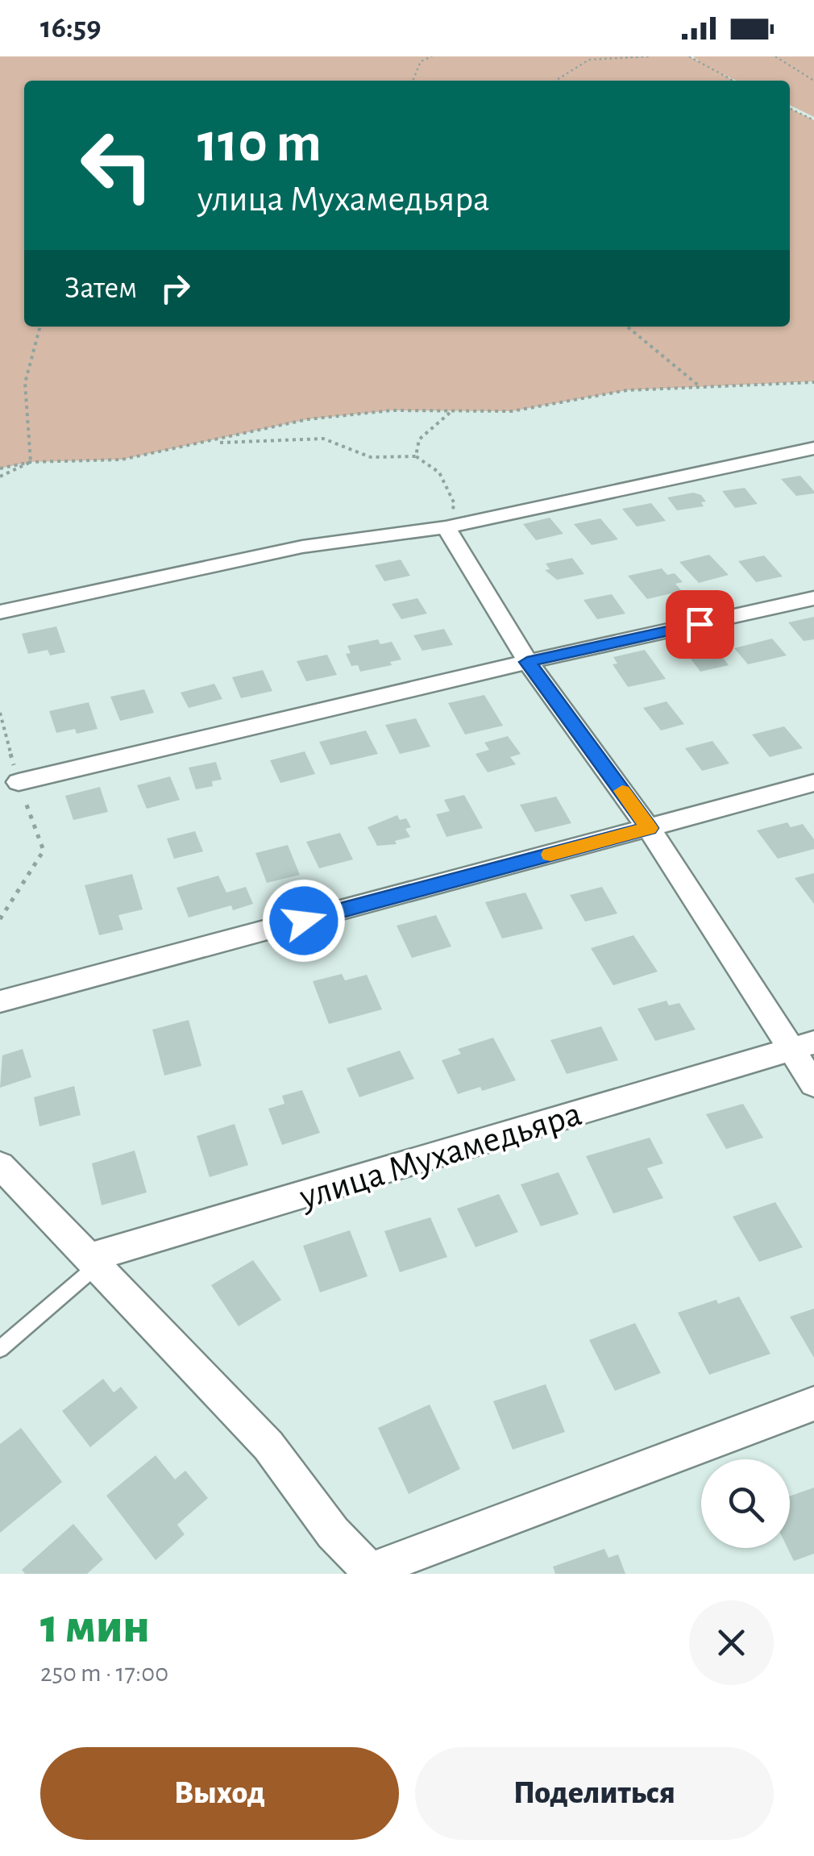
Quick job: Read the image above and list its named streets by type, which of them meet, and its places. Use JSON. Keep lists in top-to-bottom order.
{
  "streets": {
    "street": ["улица Мухамедьяра"]
  },
  "page": {
    "status": "16:59",
    "turn": ["110 m", "улица Мухамедьяра"],
    "then": "Затем",
    "heading": ["1 мин", "250 m · 17:00"],
    "buttons": ["Выход", "Поделиться"]
  }
}
